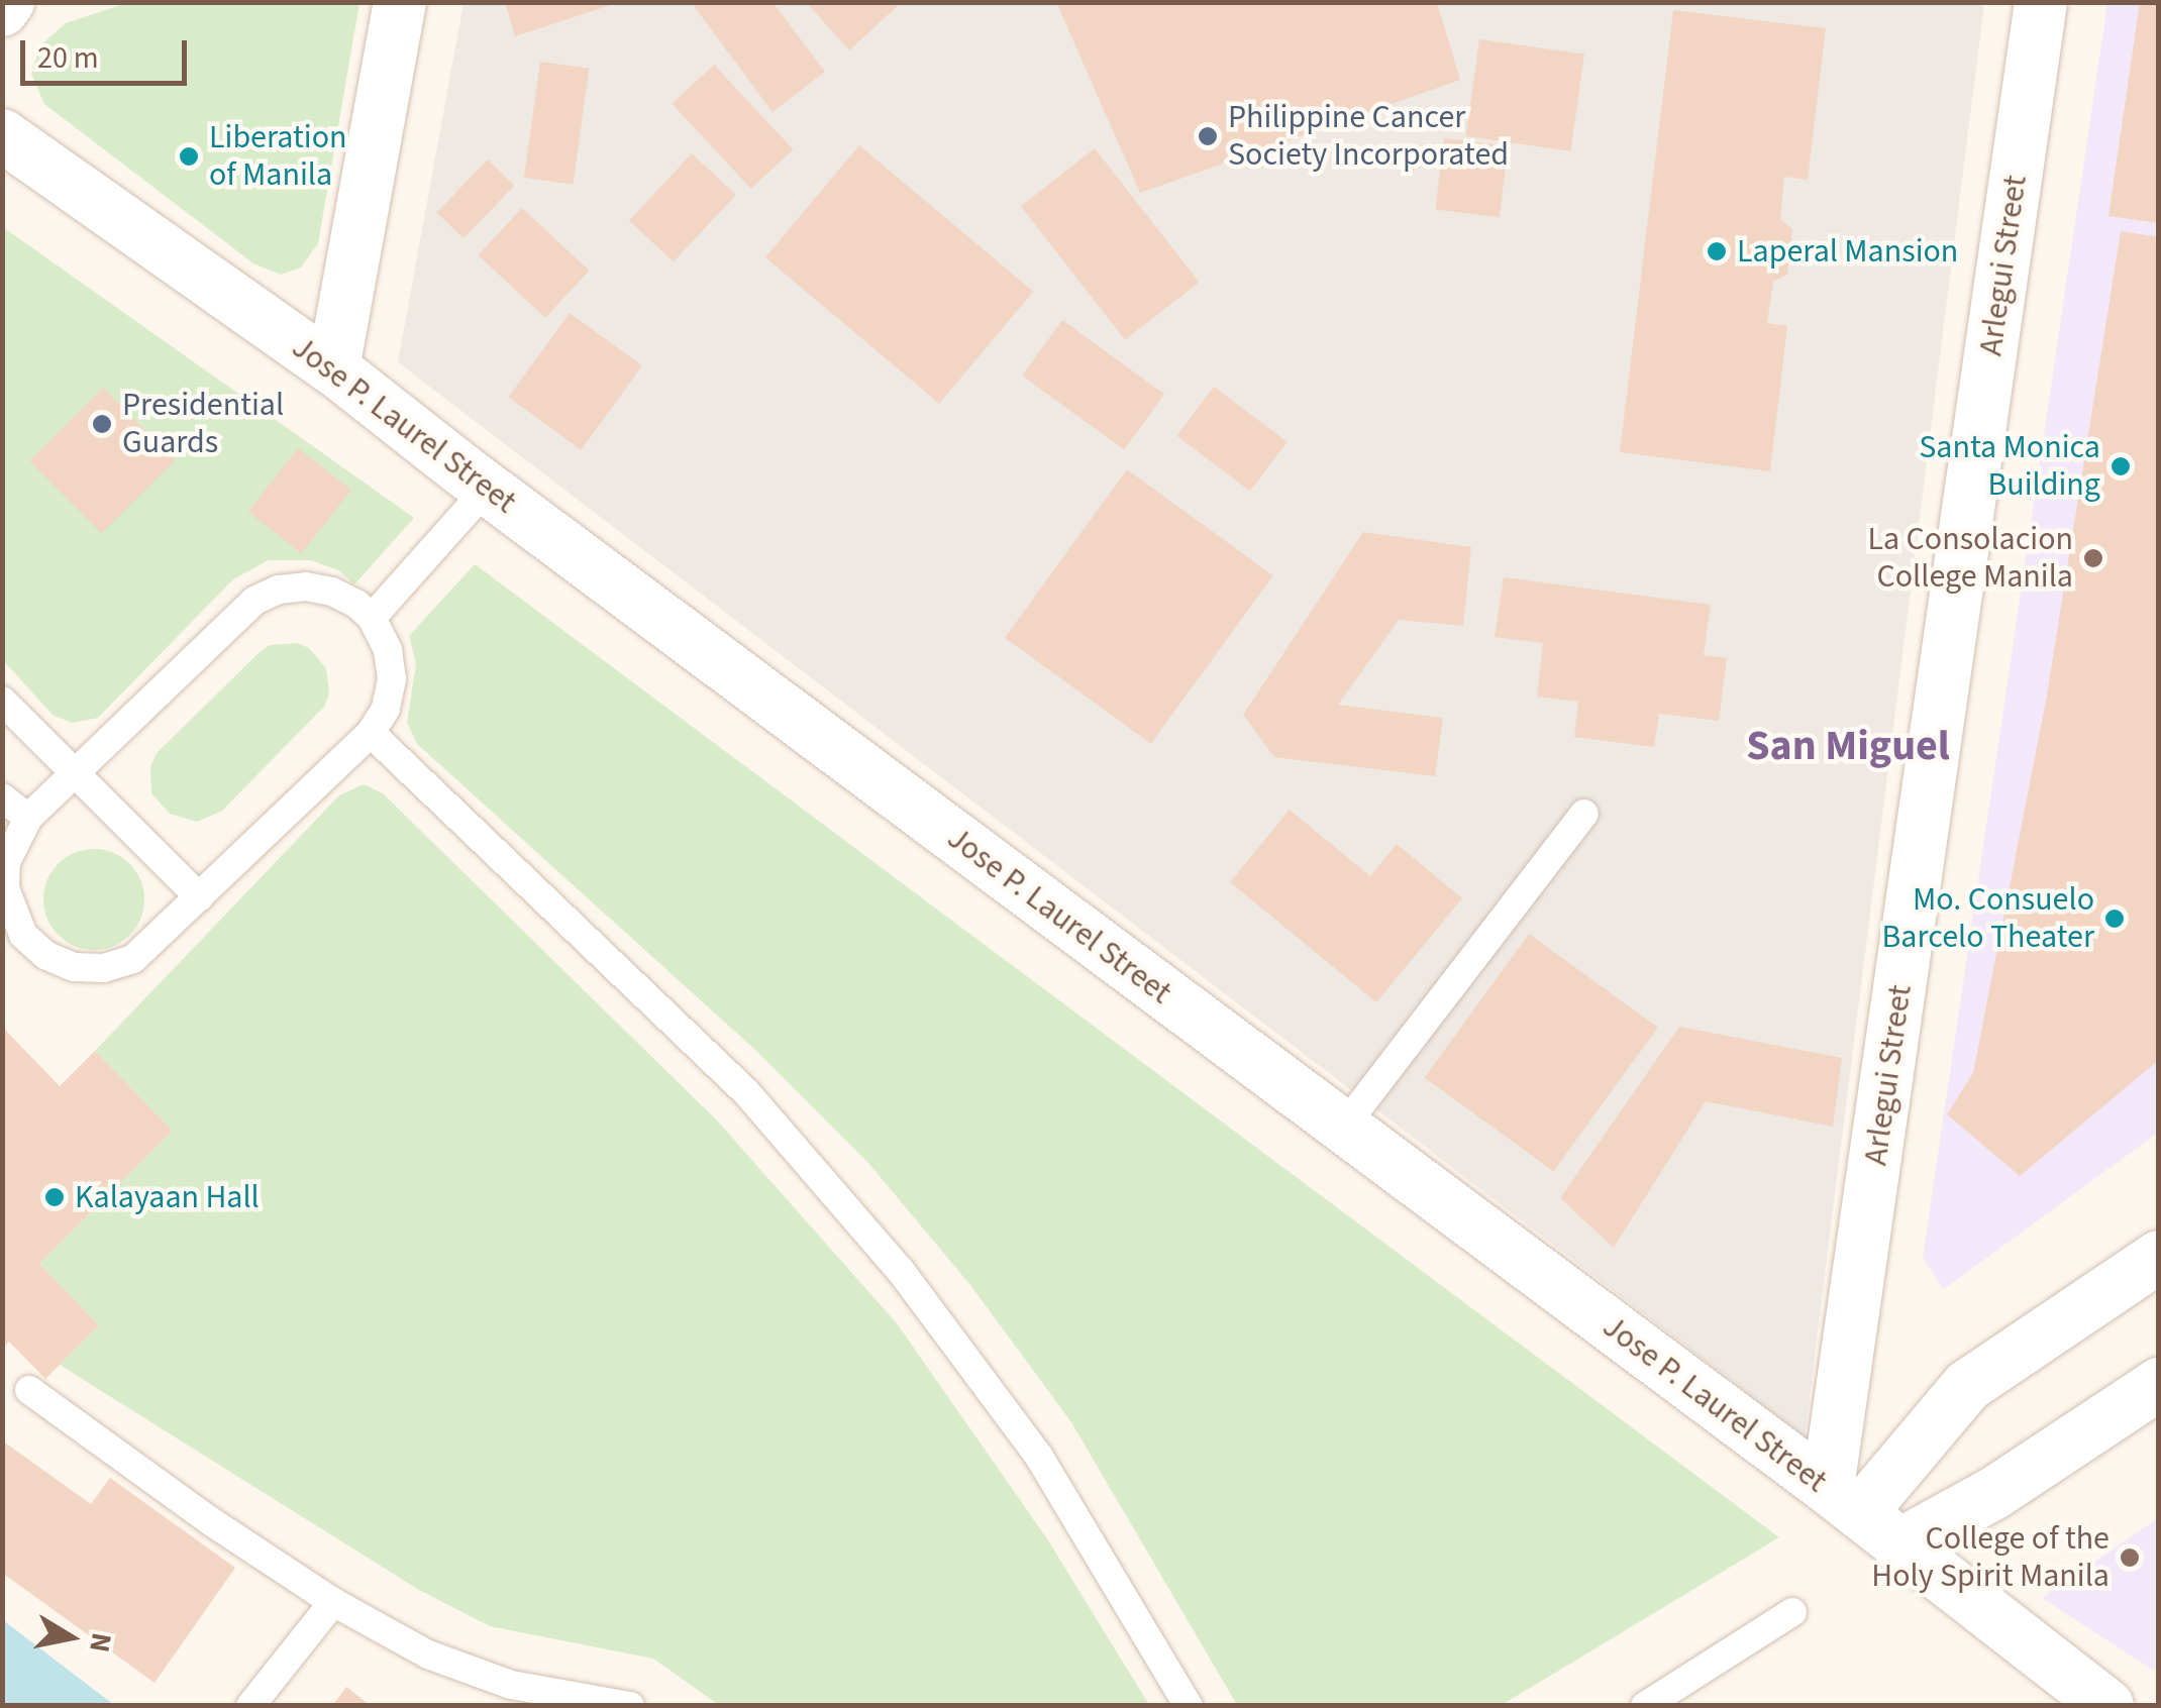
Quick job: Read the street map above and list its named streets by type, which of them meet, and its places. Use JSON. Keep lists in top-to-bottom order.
{
  "streets": {
    "street": ["Arlegui Street", "Jose P. Laurel Street"]
  },
  "crossings": [
    ["Arlegui Street", "Jose P. Laurel Street"]
  ],
  "districts": ["San Miguel"],
  "places": [
    "Philippine Cancer Society Incorporated",
    "Liberation of Manila",
    "Laperal Mansion",
    "Presidential Guards",
    "Santa Monica Building",
    "La Consolacion College Manila",
    "Mo. Consuelo Barcelo Theater",
    "Kalayaan Hall",
    "College of the Holy Spirit Manila"
  ],
  "scale_bar": "20 m",
  "north": "right"
}
